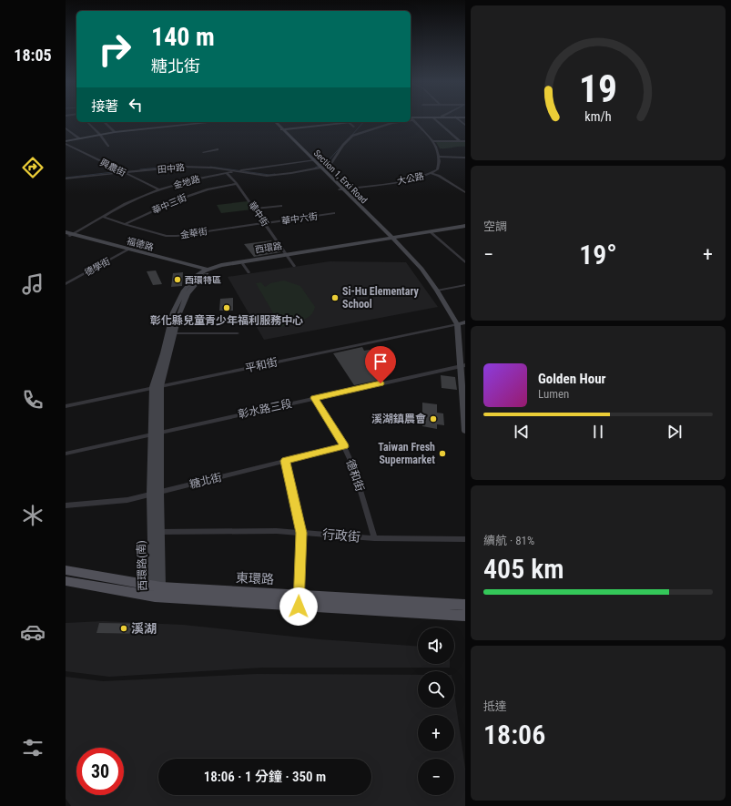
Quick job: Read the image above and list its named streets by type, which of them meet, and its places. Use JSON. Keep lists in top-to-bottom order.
{
  "streets": {
    "main road": [
      "Section 1, Erxi Road",
      "福德路",
      "西環路",
      "西環路(南)",
      "東環路"
    ],
    "street": [
      "興農街",
      "田中路",
      "大公路",
      "金地路",
      "華中三街",
      "華中街",
      "華中六街",
      "金華街",
      "德學街",
      "平和街",
      "彰水路三段",
      "德和街",
      "糖北街",
      "行政街"
    ]
  },
  "crossings": [
    ["興農街", "田中路"],
    ["興農街", "金地路"],
    ["田中路", "Section 1, Erxi Road"],
    ["田中路", "金地路"],
    ["Section 1, Erxi Road", "大公路"],
    ["Section 1, Erxi Road", "金地路"],
    ["Section 1, Erxi Road", "西環路"],
    ["Section 1, Erxi Road", "平和街"],
    ["金地路", "華中街"],
    ["金地路", "福德路"],
    ["華中三街", "華中街"],
    ["華中三街", "金華街"],
    ["華中街", "華中六街"],
    ["華中街", "金華街"],
    ["華中街", "西環路"],
    ["華中六街", "金華街"],
    ["福德路", "西環路"],
    ["福德路", "德學街"],
    ["西環路", "平和街"],
    ["西環路", "西環路(南)"],
    ["平和街", "西環路(南)"],
    ["彰水路三段", "德和街"],
    ["彰水路三段", "西環路(南)"],
    ["德和街", "糖北街"],
    ["德和街", "行政街"],
    ["糖北街", "西環路(南)"],
    ["行政街", "西環路(南)"],
    ["西環路(南)", "東環路"]
  ],
  "places": [
    "西環特區",
    "Si-Hu Elementary School",
    "彰化縣兒童青少年福利服務中心",
    "溪湖鎮農會",
    "Taiwan Fresh Supermarket",
    "溪湖"
  ],
  "page": {
    "tabs": "18:05",
    "turn": ["140 m", "糖北街"],
    "then": "接著",
    "tile": [
      "空調",
      ["續航 · 81%", "405 km"],
      ["抵達", "18:06"]
    ],
    "heat": ["−", "19°", "+"],
    "song": ["Golden Hour", "Lumen"],
    "map_buttons": ["+", "−"],
    "limit": "30",
    "trip": "18:06 · 1 分鐘 · 350 m",
    "gauge": ["19", "km/h"]
  }
}
